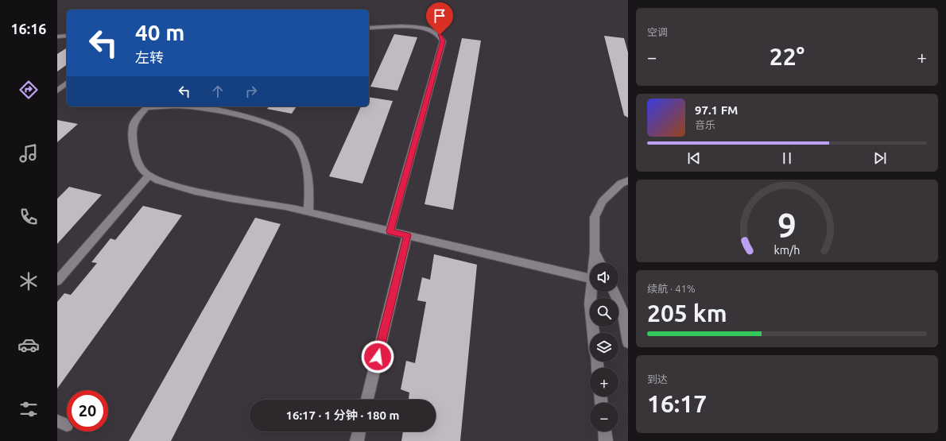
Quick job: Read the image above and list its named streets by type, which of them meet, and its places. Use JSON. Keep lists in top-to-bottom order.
{
  "page": {
    "tabs": "16:16",
    "tile": [
      "空调",
      ["续航 · 41%", "205 km"],
      ["到达", "16:17"]
    ],
    "turn": ["40 m", "左转"],
    "heat": ["−", "22°", "+"],
    "song": ["97.1 FM", "音乐"],
    "map_buttons": ["+", "−"],
    "limit": "20",
    "trip": "16:17 · 1 分钟 · 180 m",
    "gauge": ["9", "km/h"]
  }
}
